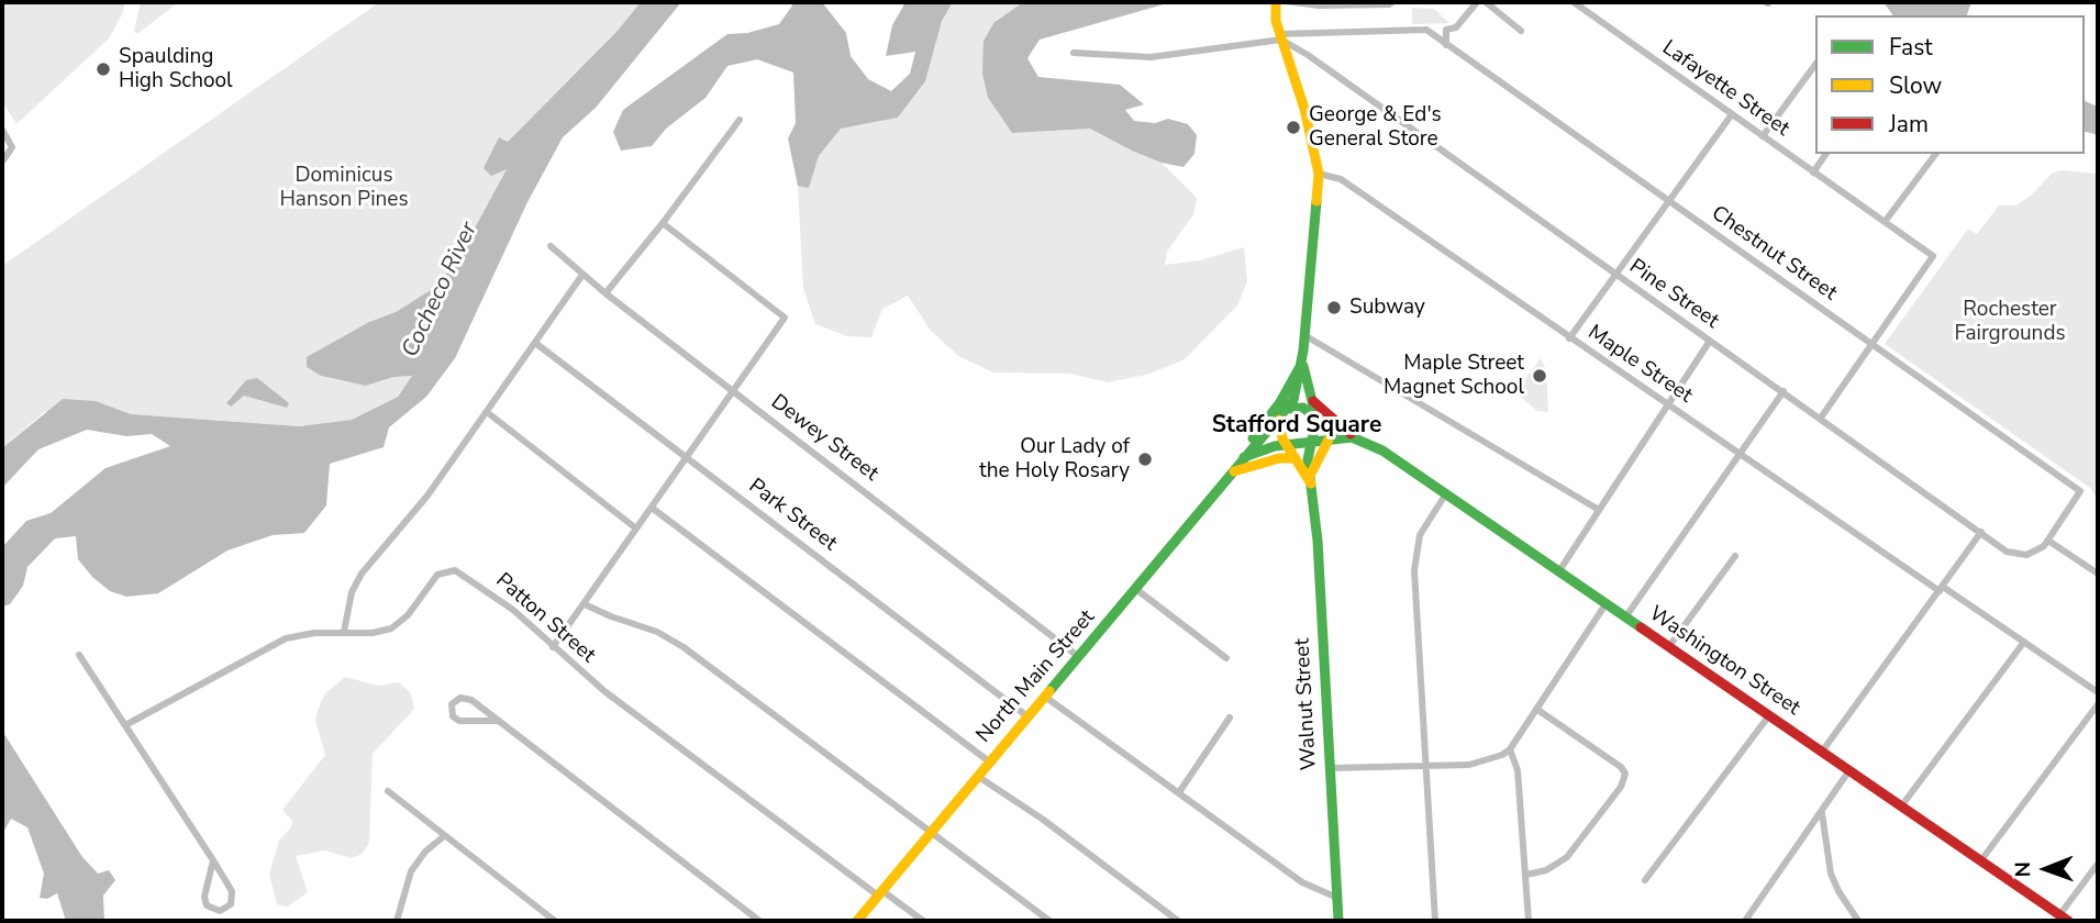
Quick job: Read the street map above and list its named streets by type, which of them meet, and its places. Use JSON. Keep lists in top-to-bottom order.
{
  "streets": {
    "main road": ["Washington Street", "North Main Street", "Walnut Street"],
    "street": [
      "Lafayette Street",
      "Chestnut Street",
      "Pine Street",
      "Maple Street",
      "Dewey Street",
      "Park Street",
      "Patton Street"
    ]
  },
  "crossings": [
    ["Lafayette Street", "Chestnut Street"],
    ["Chestnut Street", "Pine Street"],
    ["Pine Street", "North Main Street"],
    ["Maple Street", "North Main Street"],
    ["Dewey Street", "North Main Street"],
    ["Park Street", "North Main Street"],
    ["Patton Street", "North Main Street"],
    ["Washington Street", "North Main Street"],
    ["Washington Street", "Walnut Street"],
    ["North Main Street", "Walnut Street"]
  ],
  "districts": ["Stafford Square"],
  "water": ["Cocheco River"],
  "parks": ["Dominicus Hanson Pines", "Rochester Fairgrounds"],
  "places": [
    "Spaulding High School",
    "George & Ed's General Store",
    "Subway",
    "Maple Street Magnet School",
    "Our Lady of the Holy Rosary"
  ],
  "legend": ["Fast", "Slow", "Jam"],
  "north": "left"
}
